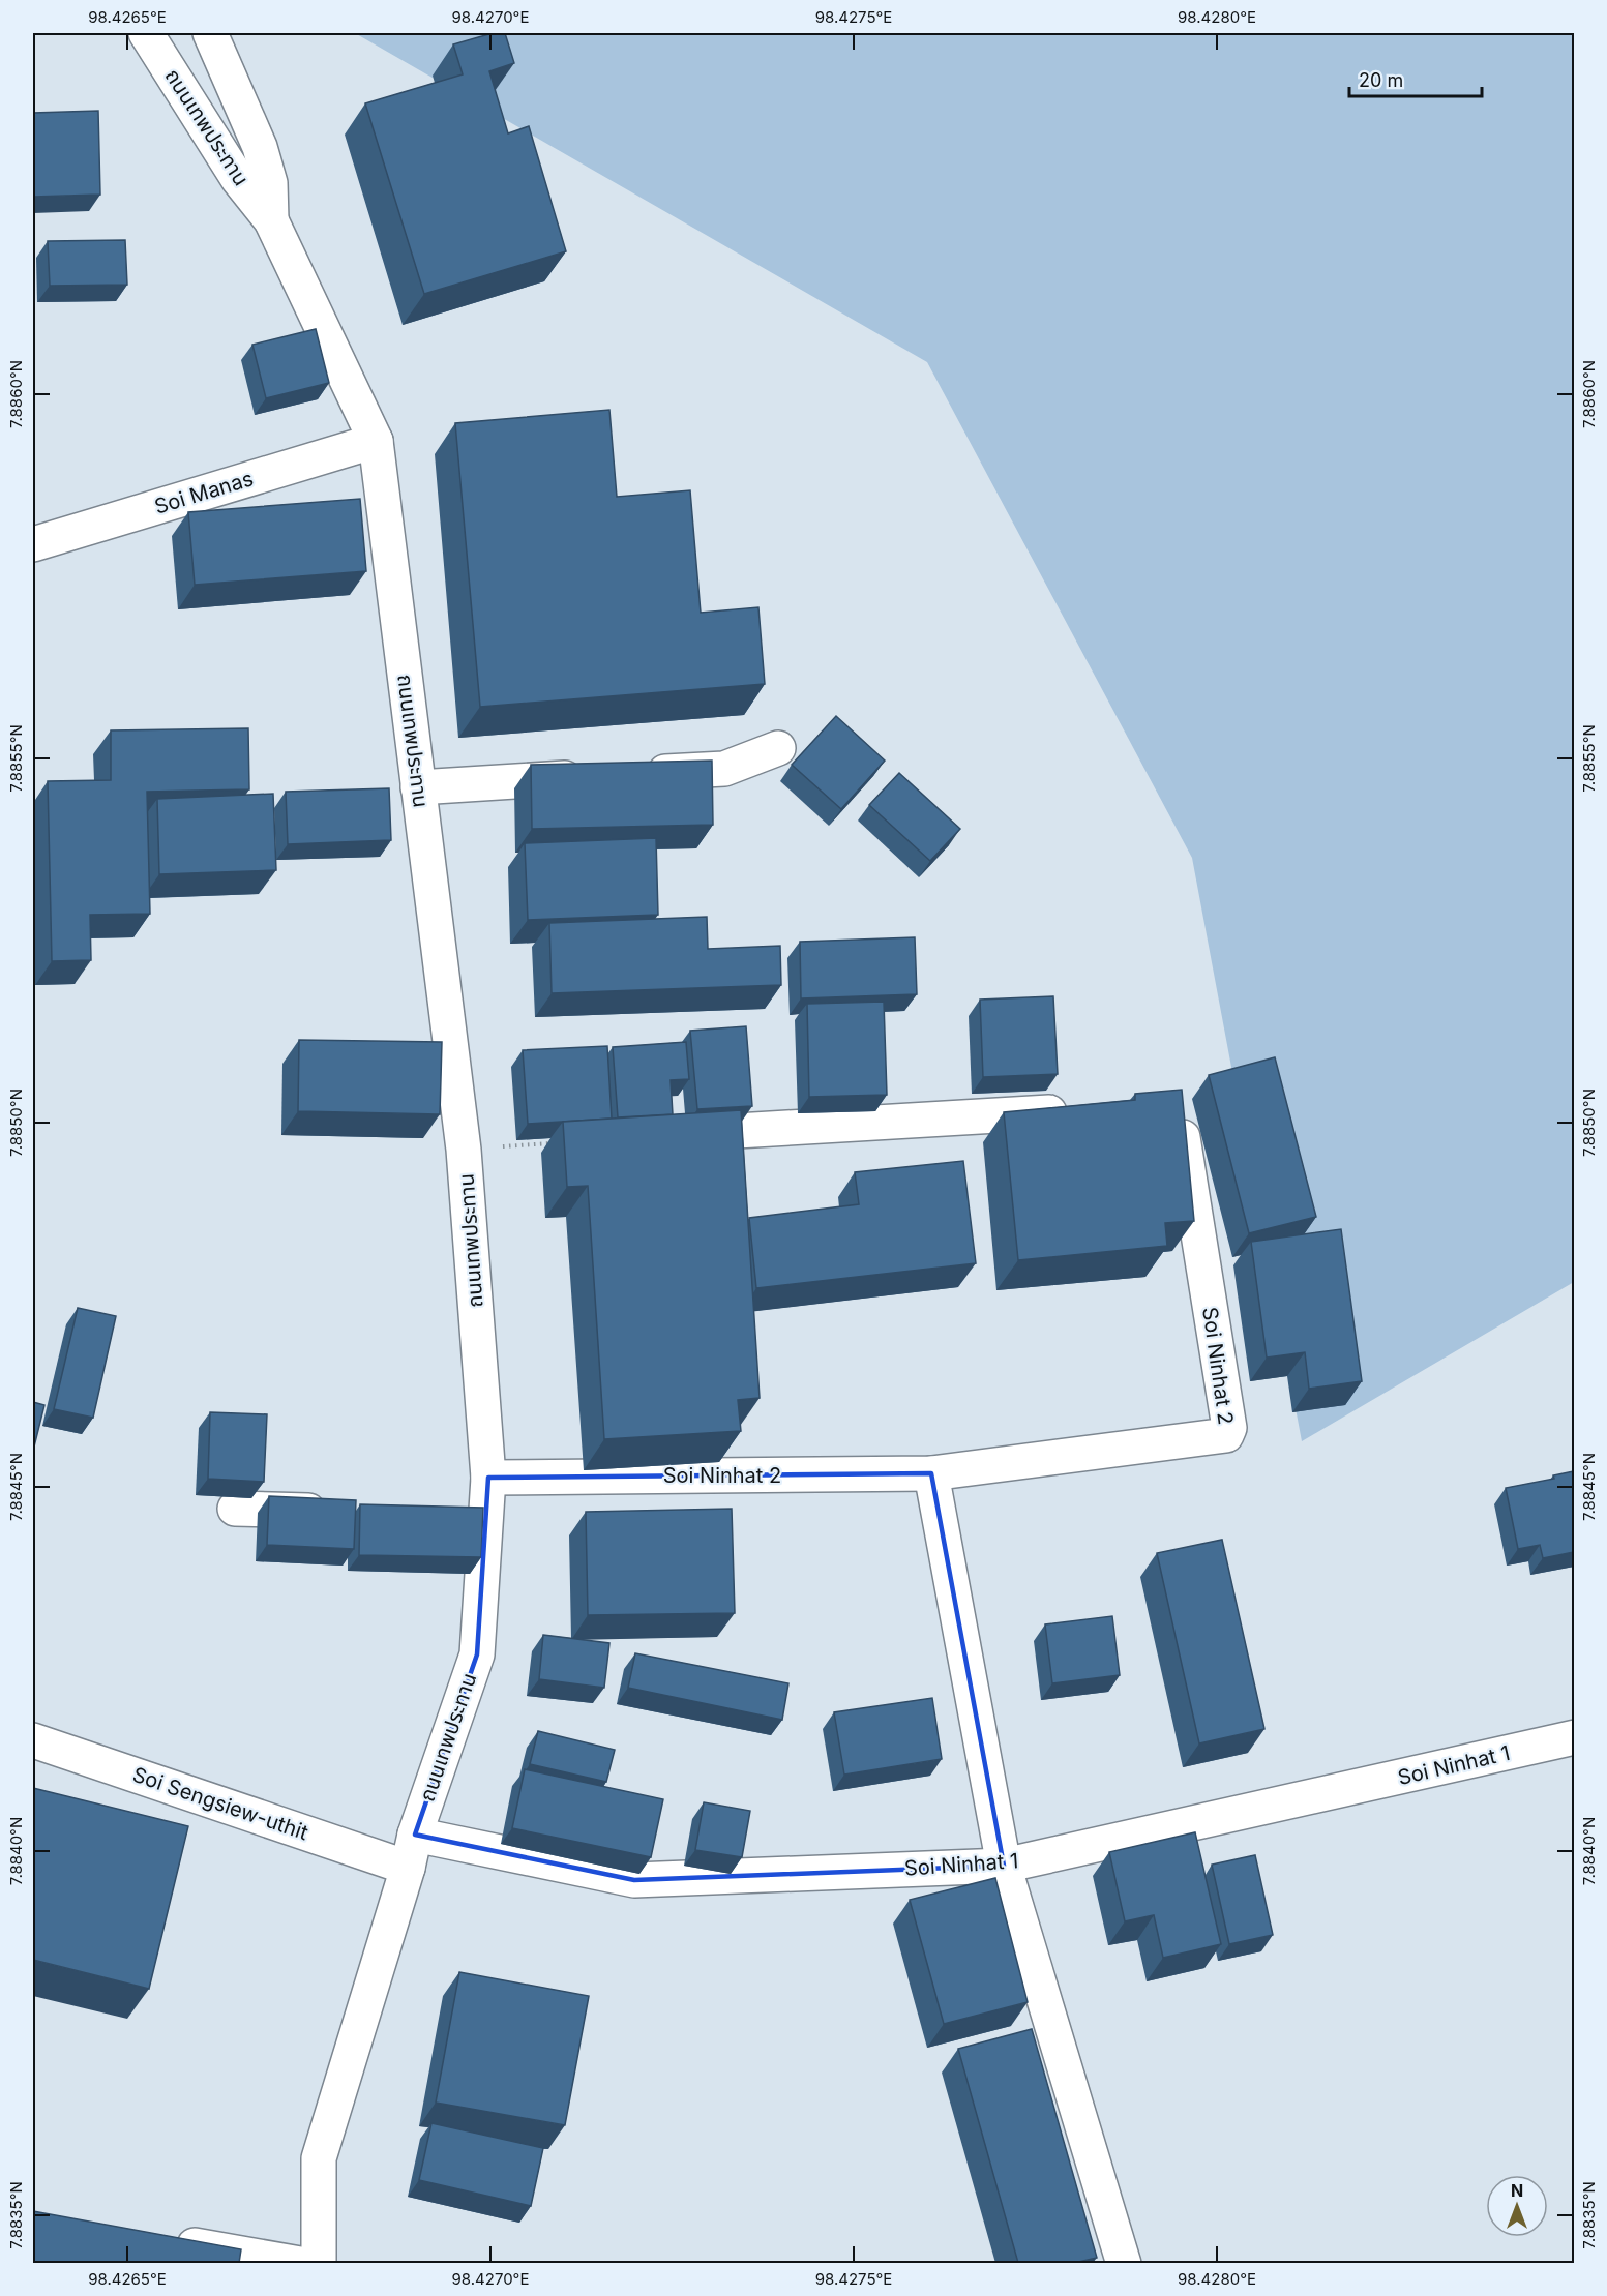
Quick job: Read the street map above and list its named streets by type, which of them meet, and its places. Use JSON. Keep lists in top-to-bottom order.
{
  "streets": {
    "street": [
      "ถนนเทพประทาน",
      "Soi Manas",
      "Soi Ninhat 2",
      "Soi Ninhat 1",
      "Soi Sengsiew-uthit"
    ]
  },
  "crossings": [
    ["ถนนเทพประทาน", "Soi Manas"],
    ["ถนนเทพประทาน", "Soi Ninhat 2"],
    ["ถนนเทพประทาน", "Soi Ninhat 1"],
    ["ถนนเทพประทาน", "Soi Sengsiew-uthit"]
  ],
  "scale_bar": "20 m",
  "north": "top",
  "coordinates": [
    "98.4265°E",
    "98.4270°E",
    "98.4275°E",
    "98.4280°E",
    "7.8860°N",
    "7.8855°N",
    "7.8850°N",
    "7.8845°N",
    "7.8840°N",
    "7.8835°N"
  ]
}
